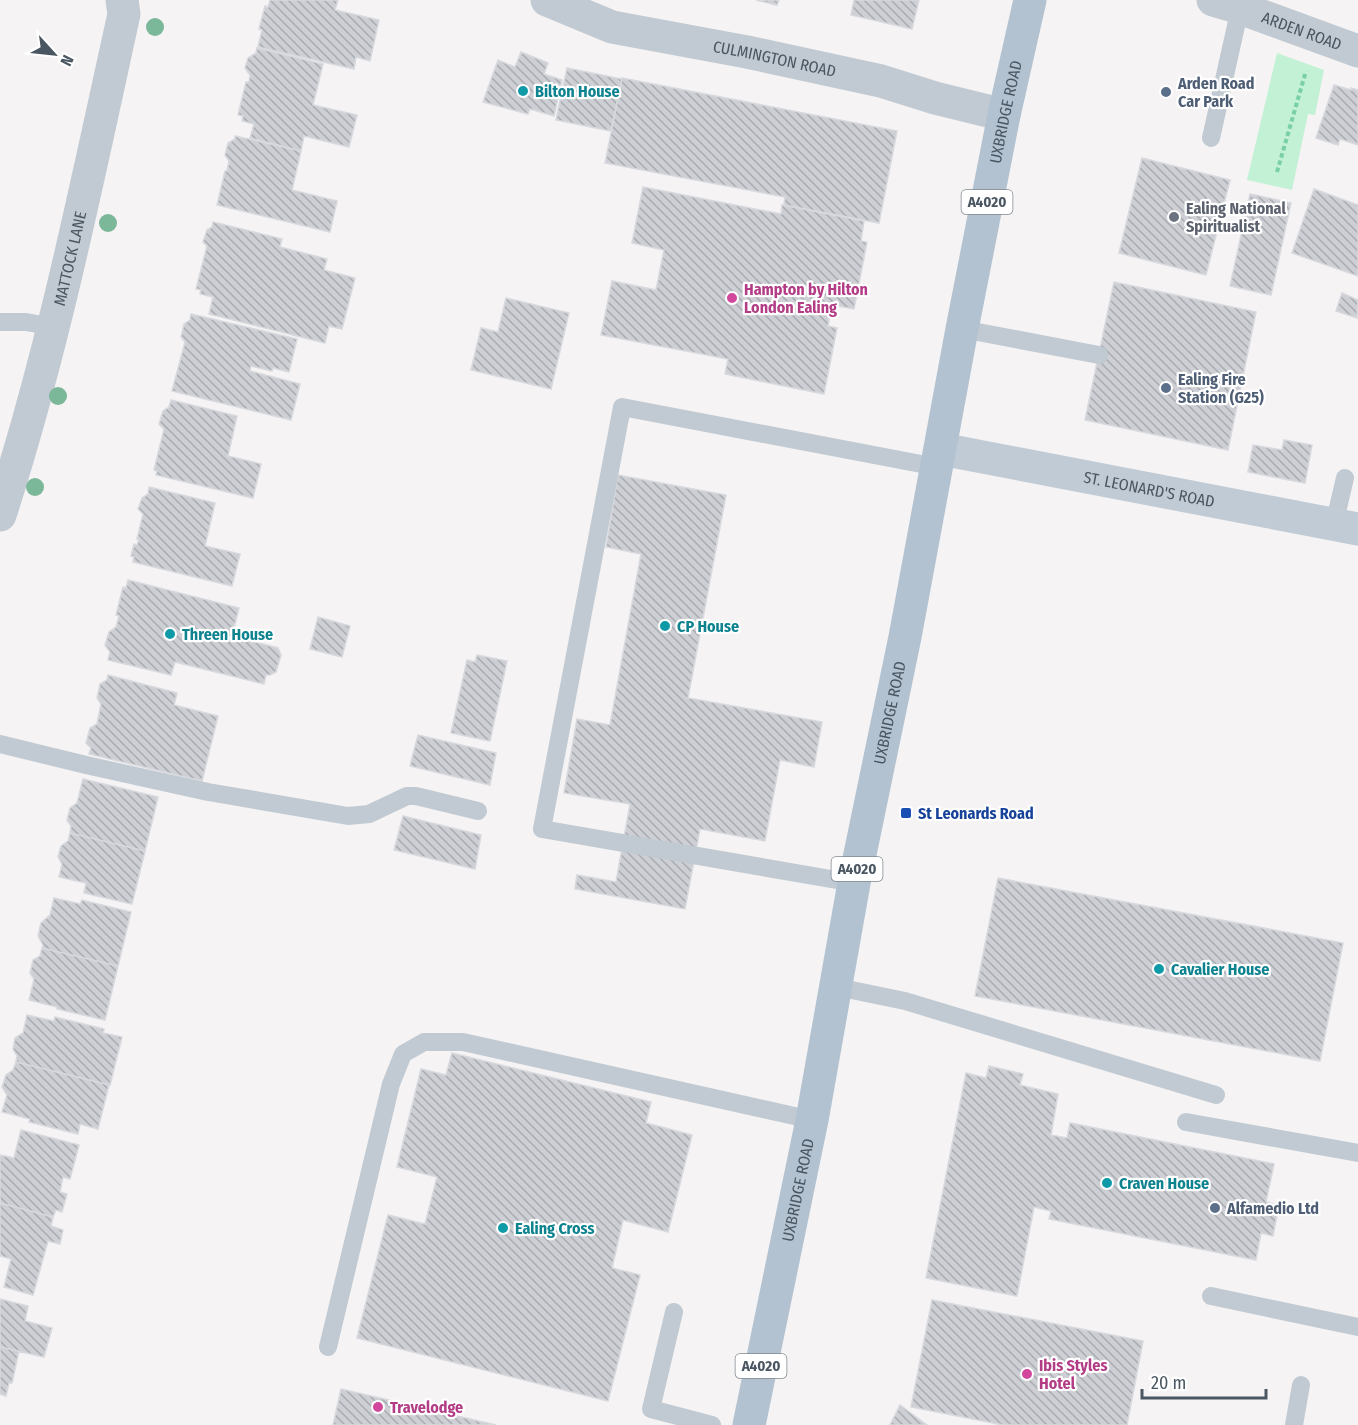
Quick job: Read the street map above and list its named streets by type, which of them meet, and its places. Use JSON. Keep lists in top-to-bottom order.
{
  "streets": {
    "main road": ["UXBRIDGE ROAD", "A4020"],
    "street": [
      "ARDEN ROAD",
      "CULMINGTON ROAD",
      "MATTOCK LANE",
      "ST. LEONARD'S ROAD"
    ]
  },
  "crossings": [
    ["CULMINGTON ROAD", "UXBRIDGE ROAD"],
    ["UXBRIDGE ROAD", "ST. LEONARD'S ROAD"]
  ],
  "places": {
    "other": [
      "Bilton House",
      "Arden Road Car Park",
      "Ealing National Spiritualist",
      "Hampton by Hilton London Ealing",
      "Ealing Fire Station (G25)",
      "CP House",
      "Threen House",
      "Cavalier House",
      "Craven House",
      "Alfamedio Ltd",
      "Ealing Cross",
      "Ibis Styles Hotel",
      "Travelodge"
    ],
    "transit": ["St Leonards Road"]
  },
  "scale_bar": "20 m",
  "north": "bottom right"
}
